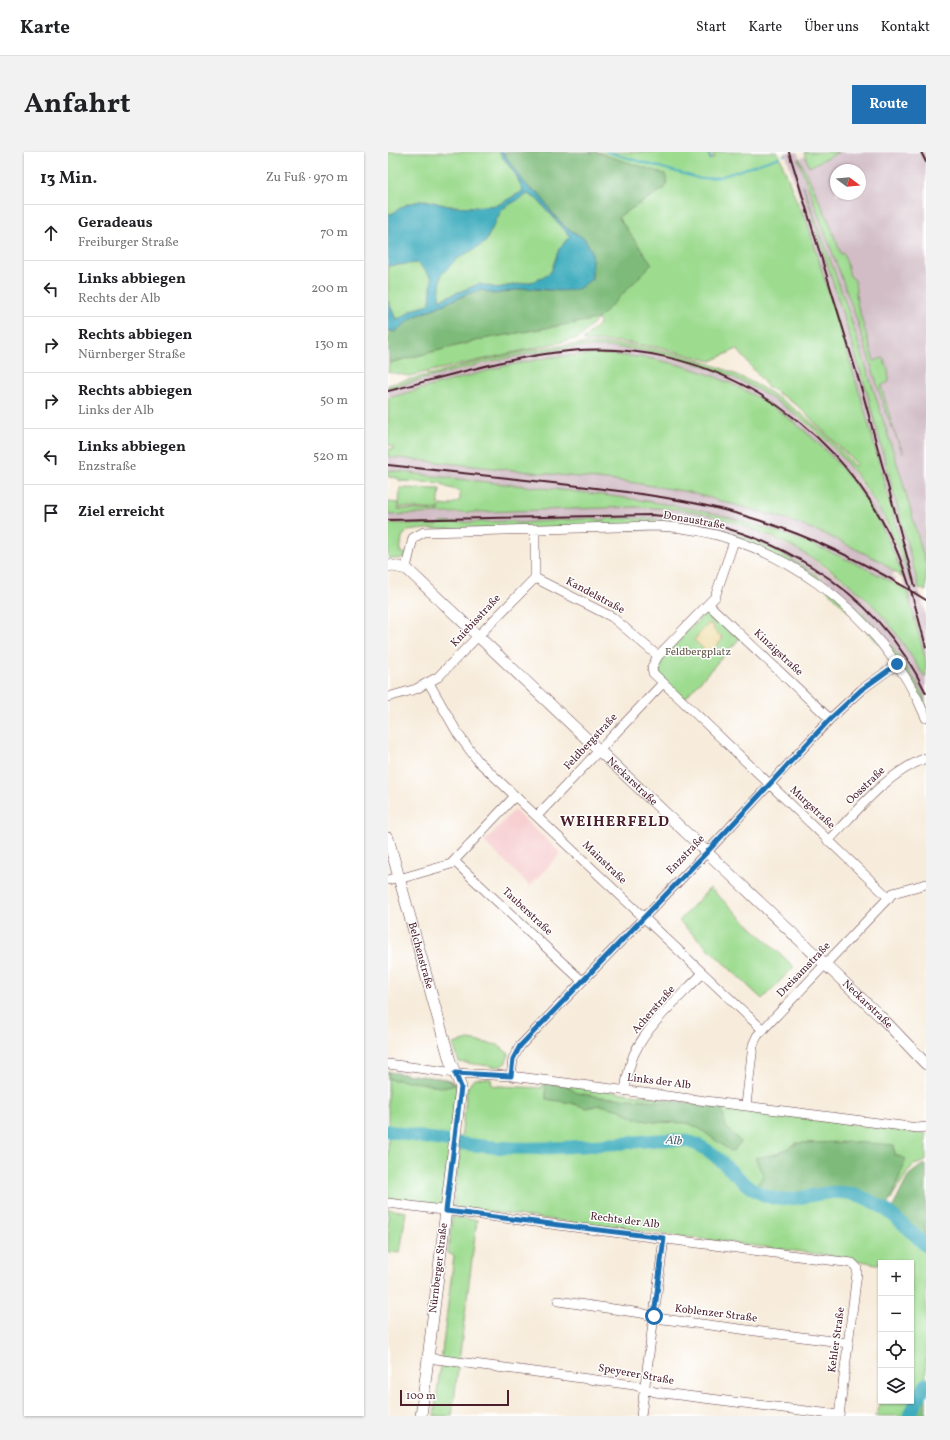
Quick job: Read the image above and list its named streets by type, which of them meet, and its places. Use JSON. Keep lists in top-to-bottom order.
{
  "streets": {
    "street": [
      "Donaustraße",
      "Kandelstraße",
      "Kniebisstraße",
      "Kinzigstraße",
      "Feldbergstraße",
      "Neckarstraße",
      "Oosstraße",
      "Murgstraße",
      "Enzstraße",
      "Mainstraße",
      "Tauberstraße",
      "Belchenstraße",
      "Dreisamstraße",
      "Acherstraße",
      "Links der Alb",
      "Rechts der Alb",
      "Nürnberger Straße",
      "Koblenzer Straße",
      "Kehler Straße",
      "Speyerer Straße"
    ]
  },
  "crossings": [
    ["Donaustraße", "Neckarstraße"],
    ["Donaustraße", "Enzstraße"],
    ["Kandelstraße", "Kniebisstraße"],
    ["Kniebisstraße", "Neckarstraße"],
    ["Kniebisstraße", "Mainstraße"],
    ["Kinzigstraße", "Enzstraße"],
    ["Feldbergstraße", "Neckarstraße"],
    ["Feldbergstraße", "Murgstraße"],
    ["Feldbergstraße", "Mainstraße"],
    ["Neckarstraße", "Enzstraße"],
    ["Neckarstraße", "Dreisamstraße"],
    ["Oosstraße", "Murgstraße"],
    ["Murgstraße", "Enzstraße"],
    ["Murgstraße", "Dreisamstraße"],
    ["Enzstraße", "Mainstraße"],
    ["Enzstraße", "Tauberstraße"],
    ["Enzstraße", "Links der Alb"],
    ["Mainstraße", "Dreisamstraße"],
    ["Mainstraße", "Acherstraße"],
    ["Belchenstraße", "Links der Alb"],
    ["Belchenstraße", "Nürnberger Straße"],
    ["Dreisamstraße", "Links der Alb"],
    ["Acherstraße", "Links der Alb"],
    ["Links der Alb", "Nürnberger Straße"],
    ["Rechts der Alb", "Nürnberger Straße"],
    ["Rechts der Alb", "Kehler Straße"],
    ["Nürnberger Straße", "Speyerer Straße"],
    ["Koblenzer Straße", "Kehler Straße"],
    ["Kehler Straße", "Speyerer Straße"]
  ],
  "districts": ["WEIHERFELD"],
  "water": ["Alb"],
  "parks": ["Feldbergplatz"],
  "scale_bar": "100 m",
  "north": "right",
  "page": {
    "header": "Karte",
    "nav": [
      "Start",
      "Karte",
      "Über uns",
      "Kontakt"
    ],
    "title": "Anfahrt",
    "buttons": "Route",
    "heading": ["13 Min.", "Zu Fuß · 970 m"],
    "list": [
      ["Geradeaus", "Freiburger Straße", "70 m"],
      ["Links abbiegen", "Rechts der Alb", "200 m"],
      ["Rechts abbiegen", "Nürnberger Straße", "130 m"],
      ["Rechts abbiegen", "Links der Alb", "50 m"],
      ["Links abbiegen", "Enzstraße", "520 m"],
      "Ziel erreicht"
    ],
    "map_buttons": ["+", "−"],
    "scale": "100 m"
  }
}
